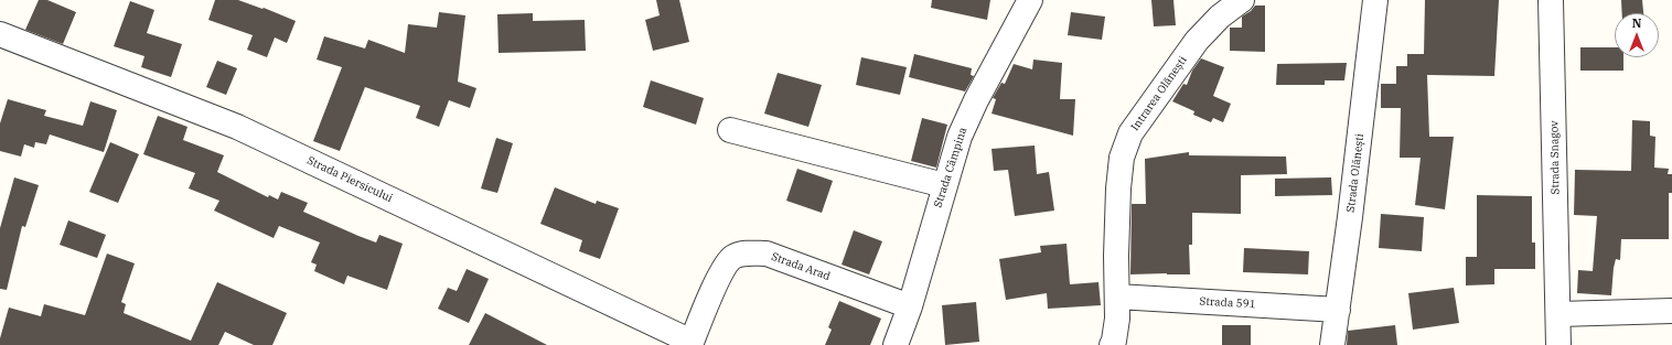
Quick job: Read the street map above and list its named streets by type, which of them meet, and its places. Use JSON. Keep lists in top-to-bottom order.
{
  "streets": {
    "street": [
      "Intrarea Olănești",
      "Strada Snagov",
      "Strada Câmpina",
      "Strada Olănești",
      "Strada Piersicului",
      "Strada Arad",
      "Strada 591"
    ]
  },
  "crossings": [
    ["Intrarea Olănești", "Strada 591"],
    ["Strada Câmpina", "Strada Arad"],
    ["Strada Olănești", "Strada 591"],
    ["Strada Piersicului", "Strada Arad"]
  ],
  "north": "top"
}
